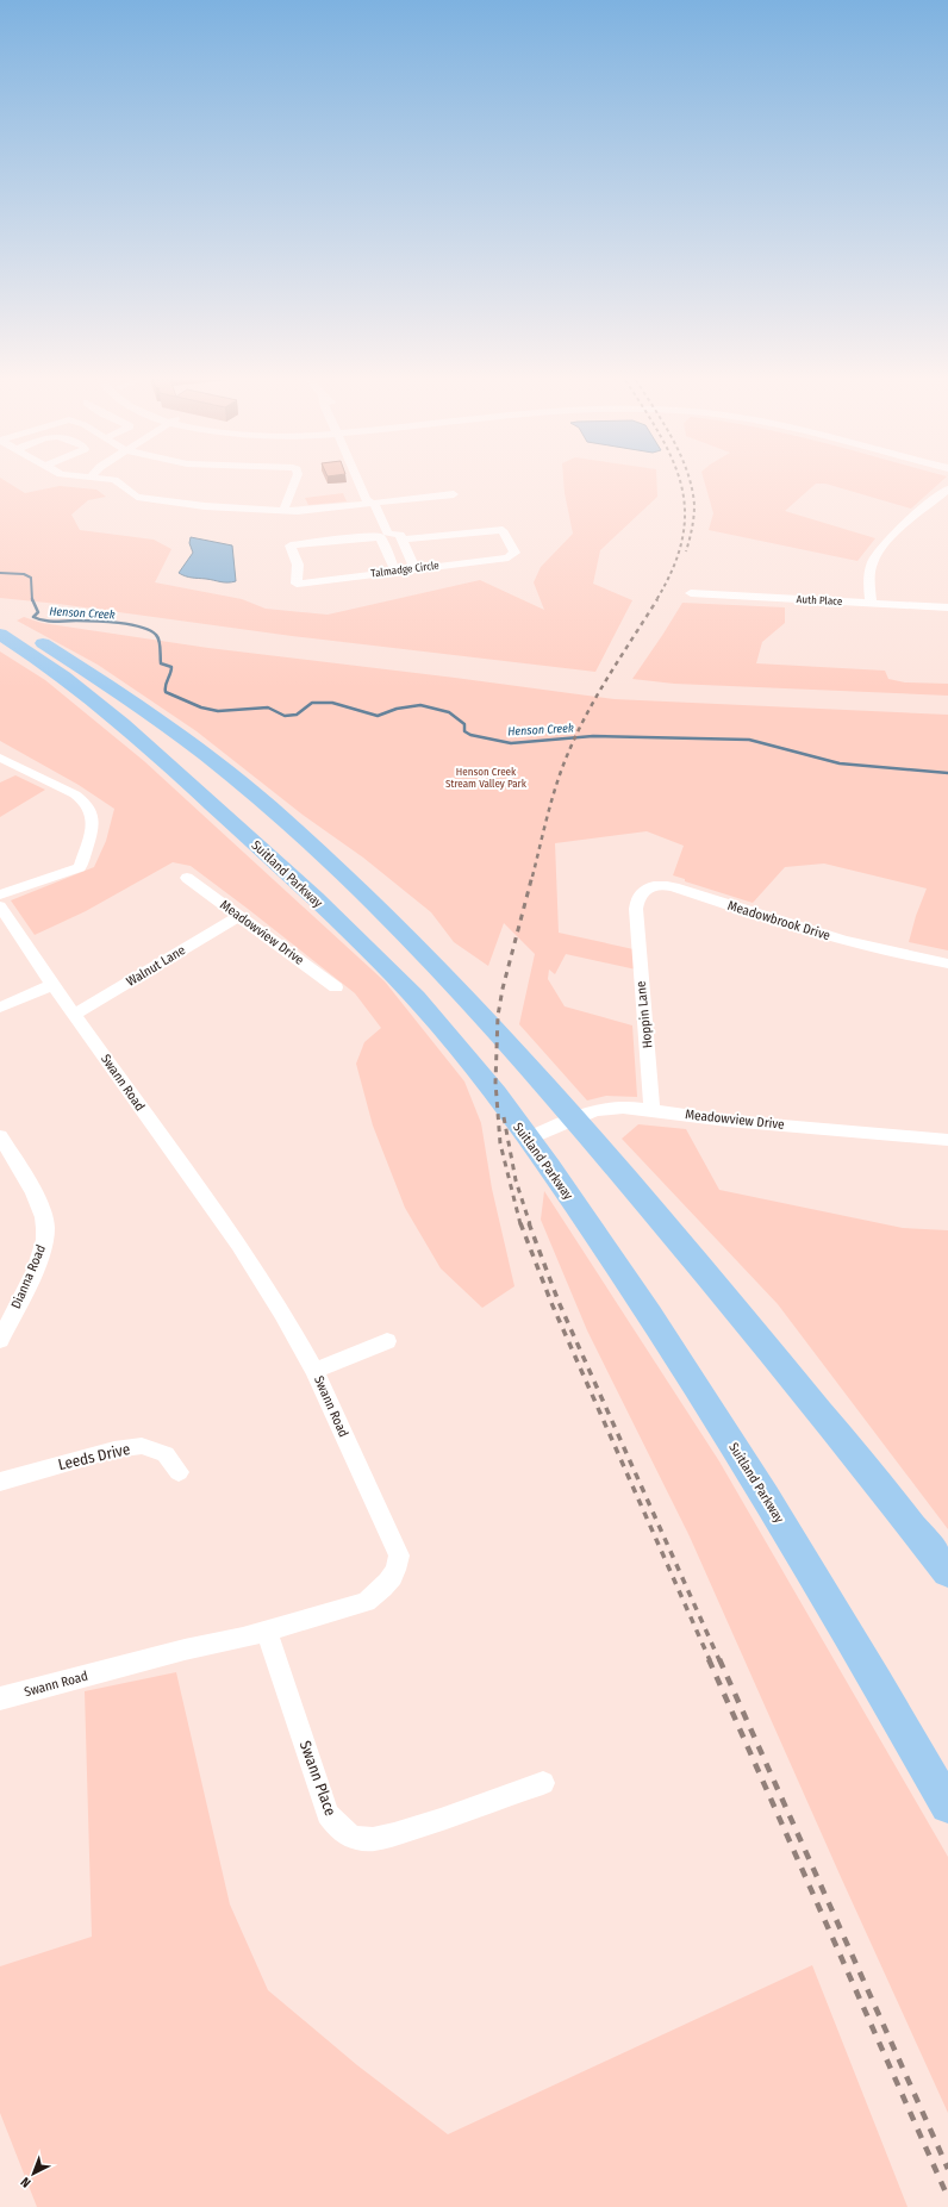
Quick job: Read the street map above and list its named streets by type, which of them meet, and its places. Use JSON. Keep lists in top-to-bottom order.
{
  "streets": {
    "highway": ["Suitland Parkway"],
    "street": [
      "Talmadge Circle",
      "Auth Place",
      "Meadowbrook Drive",
      "Meadowview Drive",
      "Walnut Lane",
      "Hoppin Lane",
      "Swann Road",
      "Dianna Road",
      "Leeds Drive",
      "Swann Place"
    ]
  },
  "crossings": [
    ["Suitland Parkway", "Meadowview Drive"],
    ["Meadowbrook Drive", "Hoppin Lane"],
    ["Meadowview Drive", "Walnut Lane"],
    ["Meadowview Drive", "Hoppin Lane"],
    ["Walnut Lane", "Swann Road"],
    ["Swann Road", "Swann Place"]
  ],
  "water": ["Henson Creek"],
  "parks": ["Henson Creek Stream Valley Park"],
  "north": "bottom left"
}
